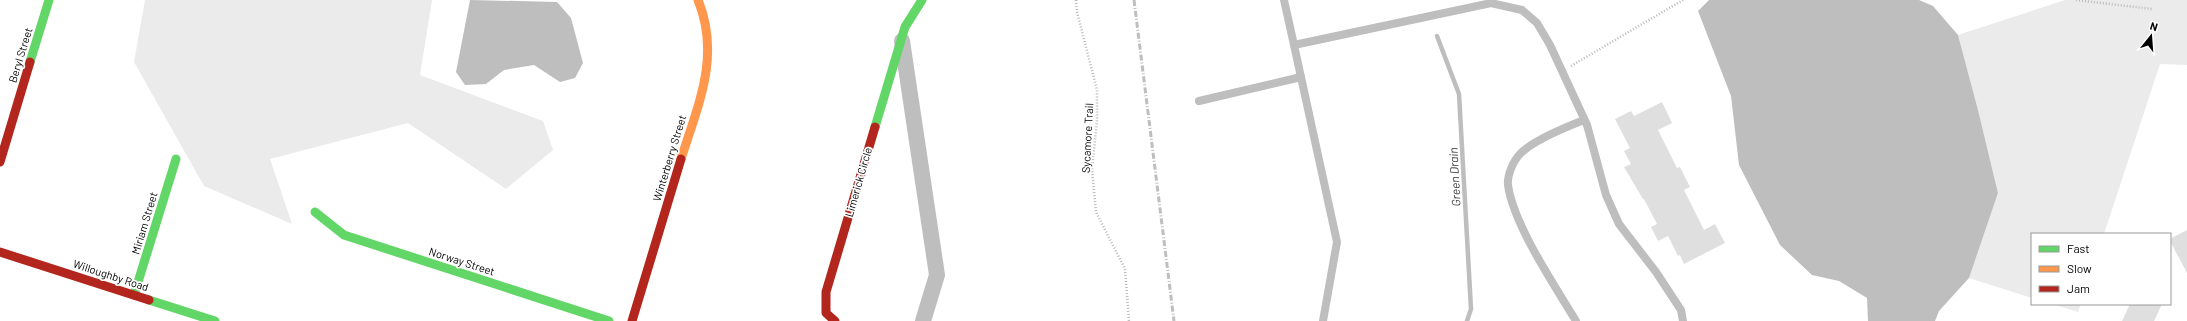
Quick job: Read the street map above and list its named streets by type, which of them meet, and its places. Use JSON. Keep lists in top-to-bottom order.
{
  "streets": {
    "street": [
      "Beryl Street",
      "Winterberry Street",
      "Limerick Circle",
      "Miriam Street",
      "Norway Street",
      "Willoughby Road"
    ],
    "path": ["Sycamore Trail"]
  },
  "crossings": [
    ["Miriam Street", "Willoughby Road"]
  ],
  "water": ["Green Drain"],
  "legend": ["Fast", "Slow", "Jam"],
  "north": "top"
}
